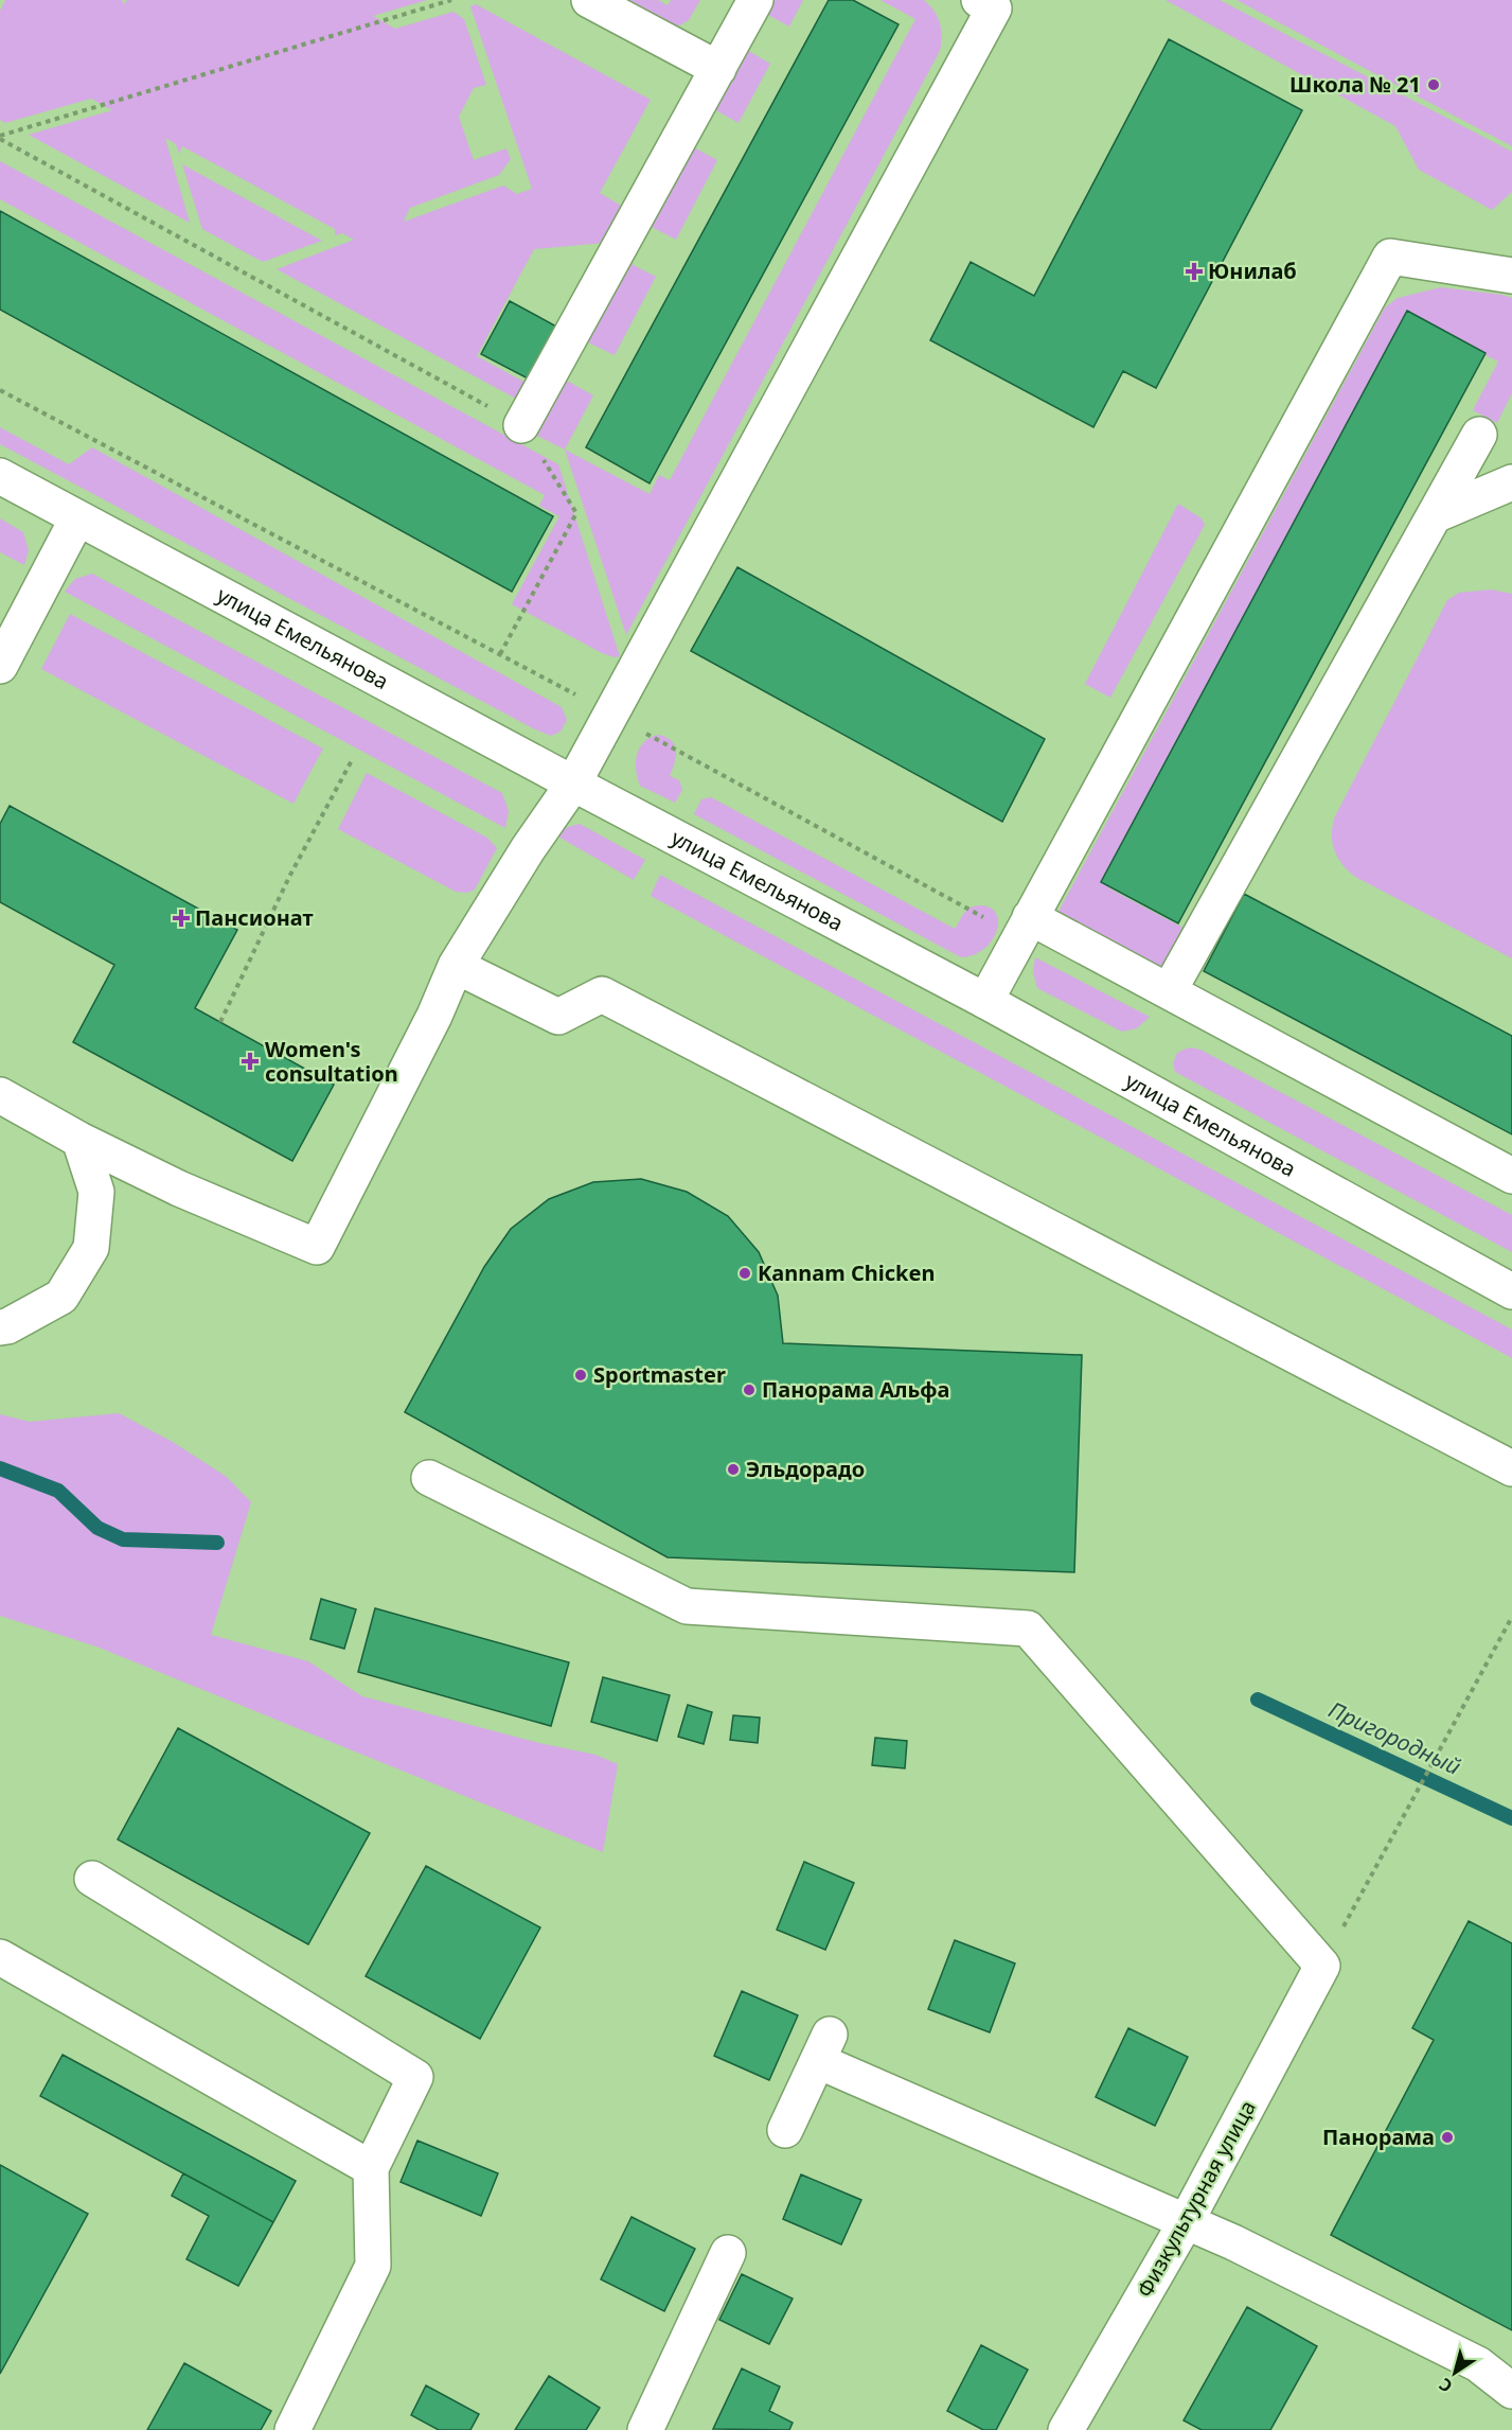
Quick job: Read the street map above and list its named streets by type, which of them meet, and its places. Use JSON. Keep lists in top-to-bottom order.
{
  "streets": {
    "main road": ["улица Емельянова", "Физкультурная улица"]
  },
  "water": ["Пригородный"],
  "places": {
    "other": [
      "Школа № 21",
      "Kannam Chicken",
      "Sportmaster",
      "Панорама Альфа",
      "Эльдорадо",
      "Панорама"
    ],
    "health": ["Юнилаб", "Пансионат", "Women's consultation"]
  },
  "north": "bottom left"
}
